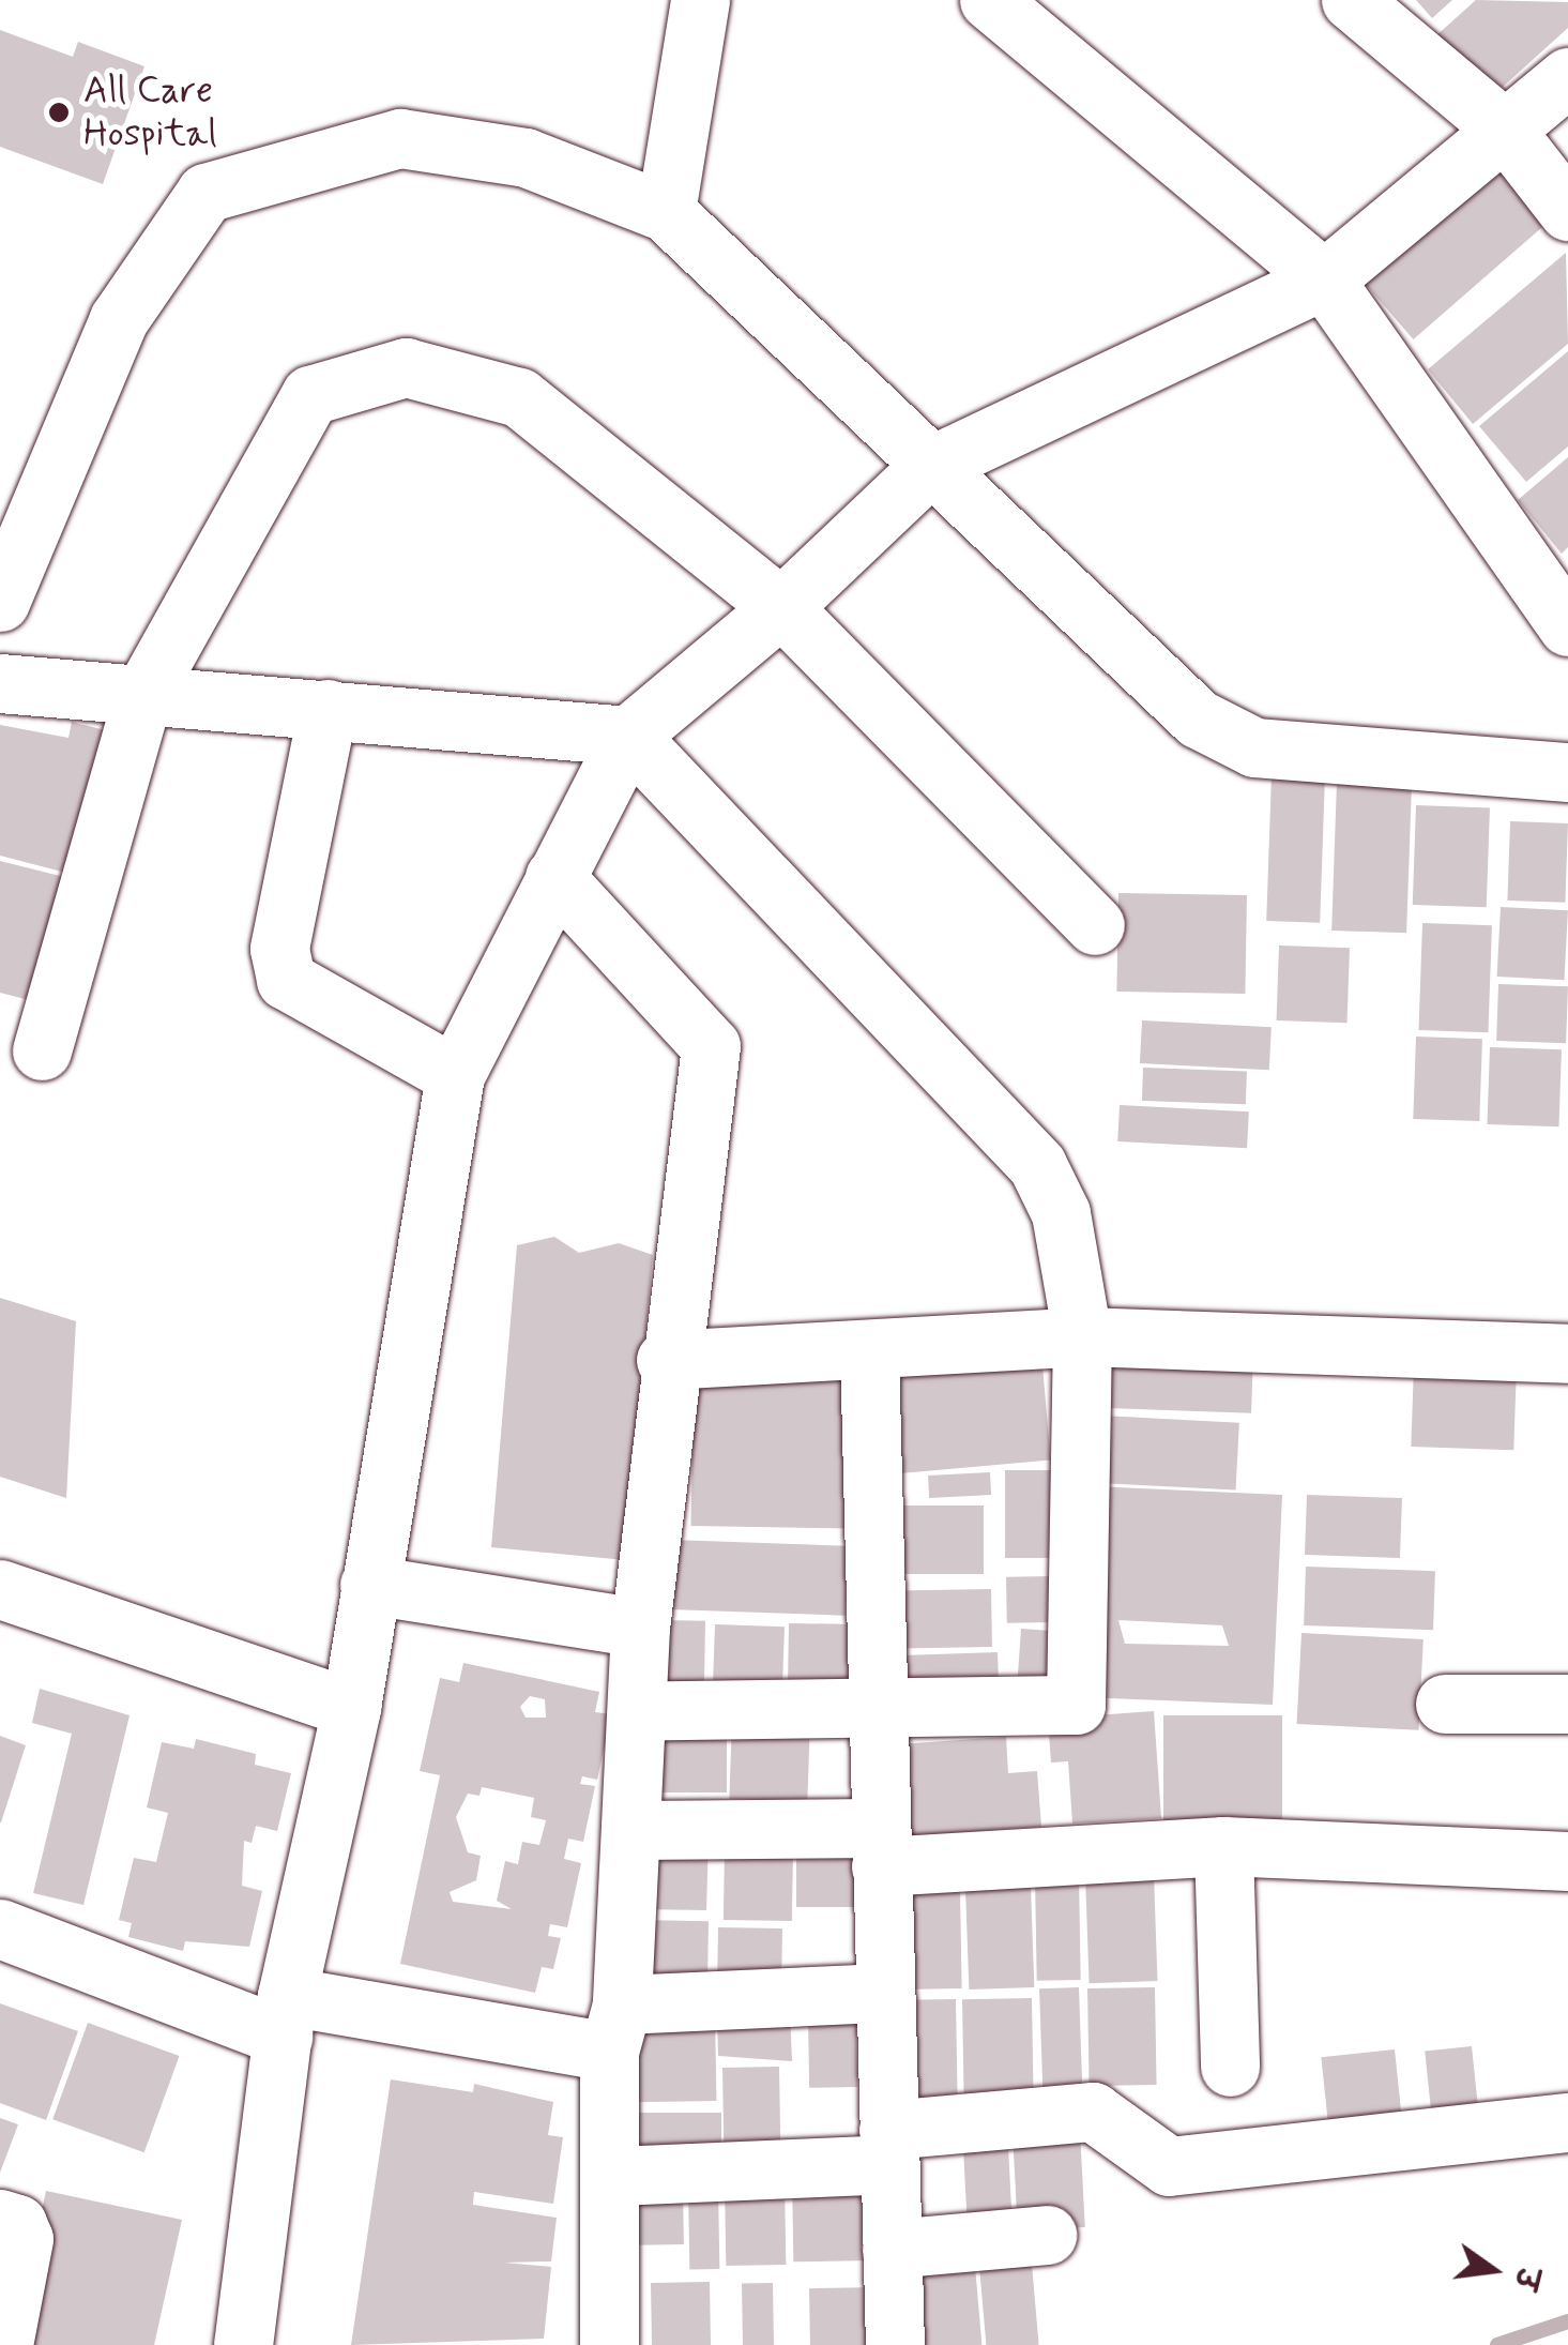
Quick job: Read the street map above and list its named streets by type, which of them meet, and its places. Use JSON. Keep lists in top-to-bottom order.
{
  "places": ["All Care Hospital"],
  "north": "right"
}
